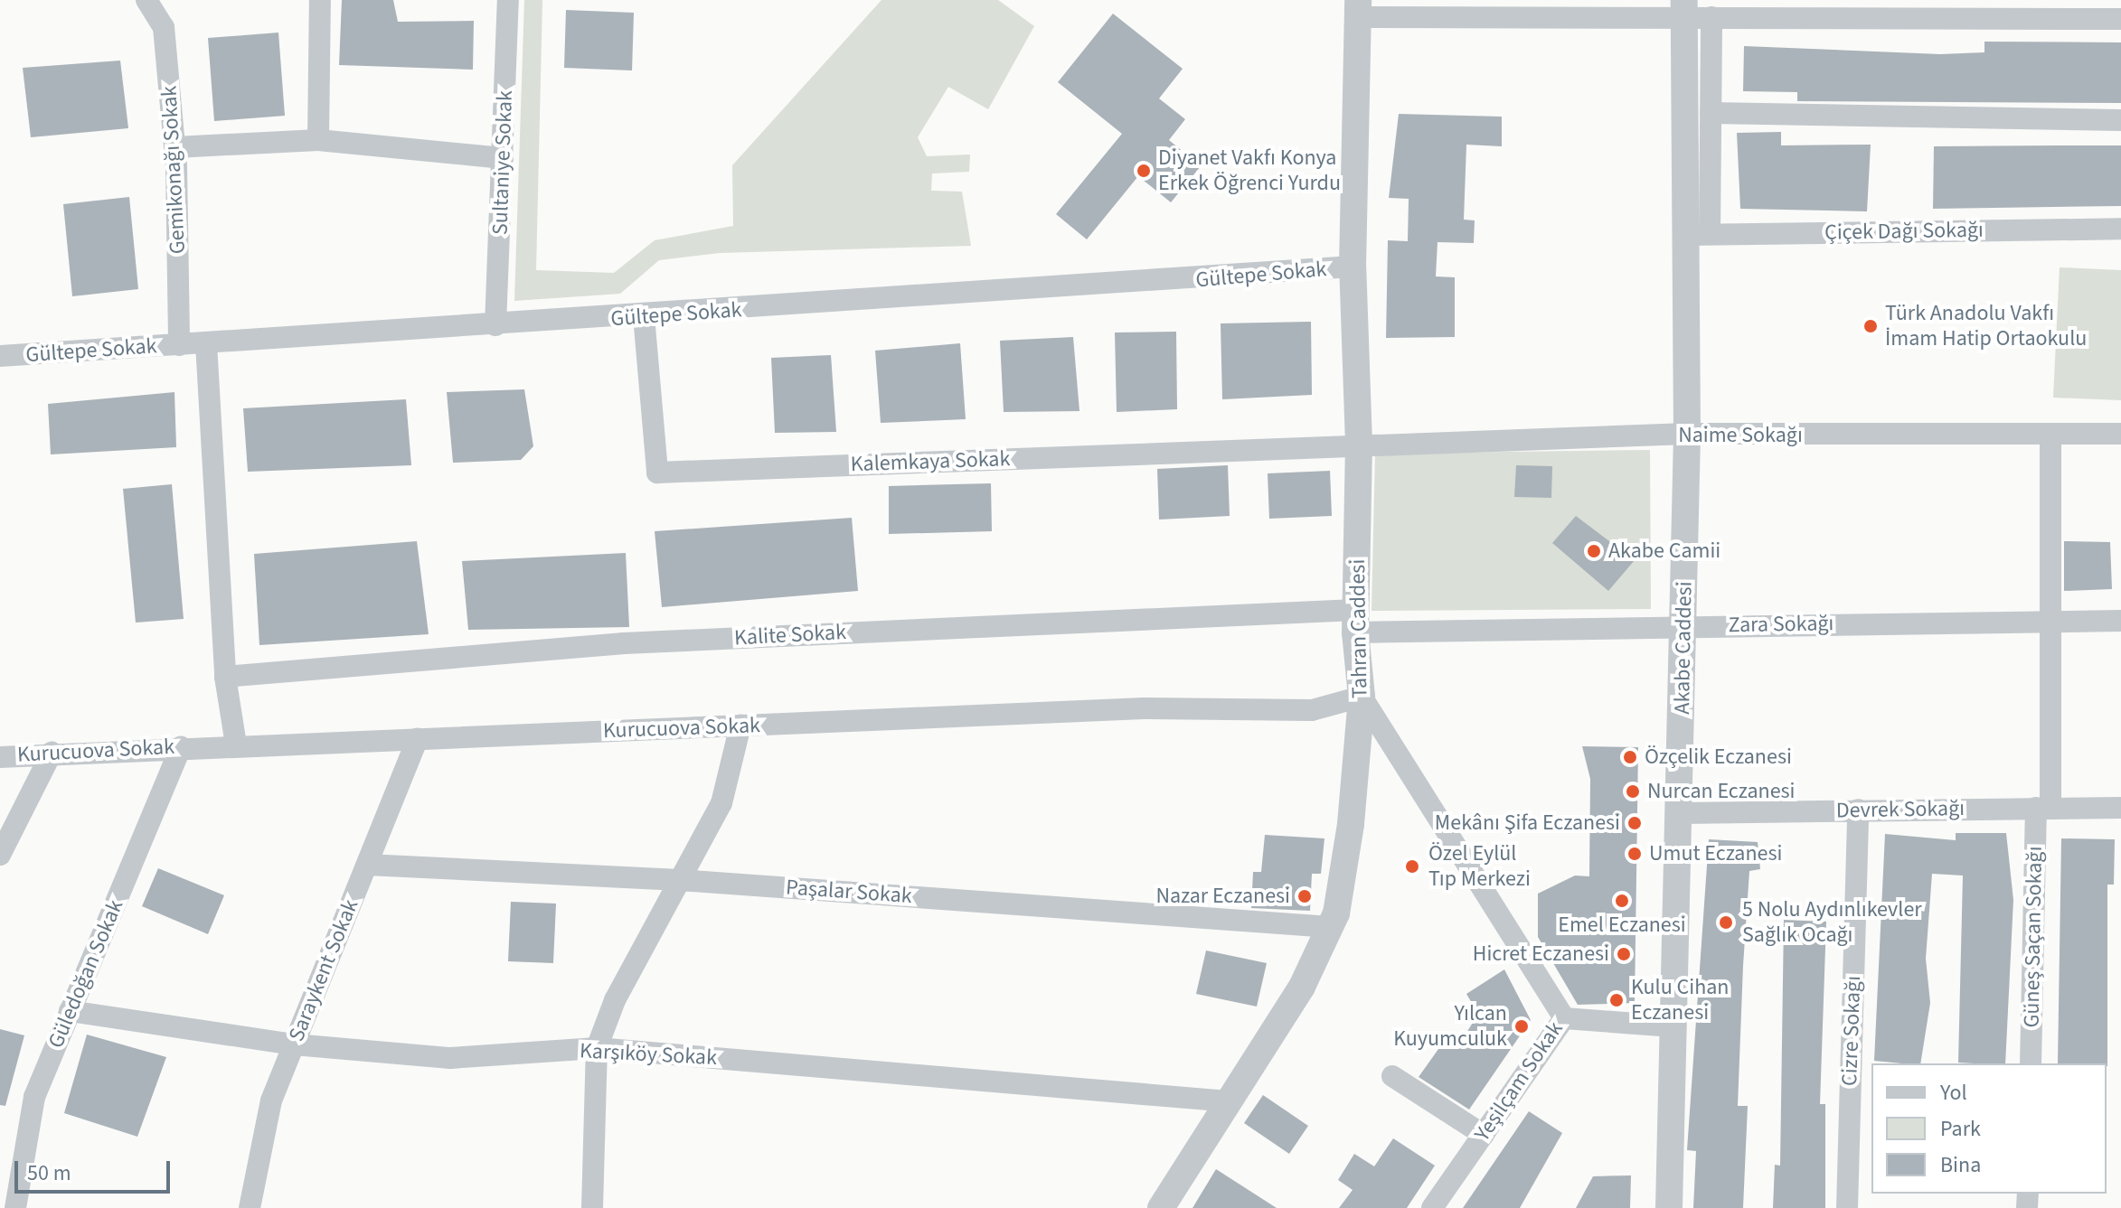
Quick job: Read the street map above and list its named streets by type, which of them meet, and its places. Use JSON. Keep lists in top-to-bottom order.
{
  "streets": {
    "street": [
      "Sultaniye Sokak",
      "Gemikonağı Sokak",
      "Çiçek Dağı Sokağı",
      "Gültepe Sokak",
      "Naime Sokağı",
      "Kalemkaya Sokak",
      "Zara Sokağı",
      "Tahran Caddesi",
      "Kalite Sokak",
      "Akabe Caddesi",
      "Kurucuova Sokak",
      "Devrek Sokağı",
      "Paşalar Sokak",
      "Güneş Saçan Sokağı",
      "Saraykent Sokak",
      "Güledoğan Sokak",
      "Cizre Sokağı",
      "Karşıköy Sokak",
      "Yeşilçam Sokak"
    ]
  },
  "crossings": [
    ["Sultaniye Sokak", "Gültepe Sokak"],
    ["Gemikonağı Sokak", "Gültepe Sokak"],
    ["Çiçek Dağı Sokağı", "Akabe Caddesi"],
    ["Gültepe Sokak", "Kalemkaya Sokak"],
    ["Gültepe Sokak", "Tahran Caddesi"],
    ["Naime Sokağı", "Kalemkaya Sokak"],
    ["Naime Sokağı", "Tahran Caddesi"],
    ["Naime Sokağı", "Akabe Caddesi"],
    ["Naime Sokağı", "Güneş Saçan Sokağı"],
    ["Kalemkaya Sokak", "Tahran Caddesi"],
    ["Zara Sokağı", "Tahran Caddesi"],
    ["Zara Sokağı", "Kalite Sokak"],
    ["Zara Sokağı", "Akabe Caddesi"],
    ["Zara Sokağı", "Güneş Saçan Sokağı"],
    ["Tahran Caddesi", "Kalite Sokak"],
    ["Tahran Caddesi", "Kurucuova Sokak"],
    ["Tahran Caddesi", "Paşalar Sokak"],
    ["Tahran Caddesi", "Karşıköy Sokak"],
    ["Tahran Caddesi", "Yeşilçam Sokak"],
    ["Akabe Caddesi", "Devrek Sokağı"],
    ["Kurucuova Sokak", "Saraykent Sokak"],
    ["Kurucuova Sokak", "Güledoğan Sokak"],
    ["Kurucuova Sokak", "Yeşilçam Sokak"],
    ["Devrek Sokağı", "Güneş Saçan Sokağı"],
    ["Devrek Sokağı", "Cizre Sokağı"],
    ["Paşalar Sokak", "Saraykent Sokak"],
    ["Saraykent Sokak", "Karşıköy Sokak"],
    ["Güledoğan Sokak", "Karşıköy Sokak"]
  ],
  "places": [
    "Diyanet Vakfı Konya Erkek Öğrenci Yurdu",
    "Türk Anadolu Vakfı İmam Hatip Ortaokulu",
    "Akabe Camii",
    "Özçelik Eczanesi",
    "Nurcan Eczanesi",
    "Mekânı Şifa Eczanesi",
    "Umut Eczanesi",
    "Özel Eylül Tıp Merkezi",
    "Nazar Eczanesi",
    "Emel Eczanesi",
    "5 Nolu Aydınlıkevler Sağlık Ocağı",
    "Hicret Eczanesi",
    "Kulu Cihan Eczanesi",
    "Yılcan Kuyumculuk"
  ],
  "legend": ["Yol", "Park", "Bina"],
  "scale_bar": "50 m"
}
